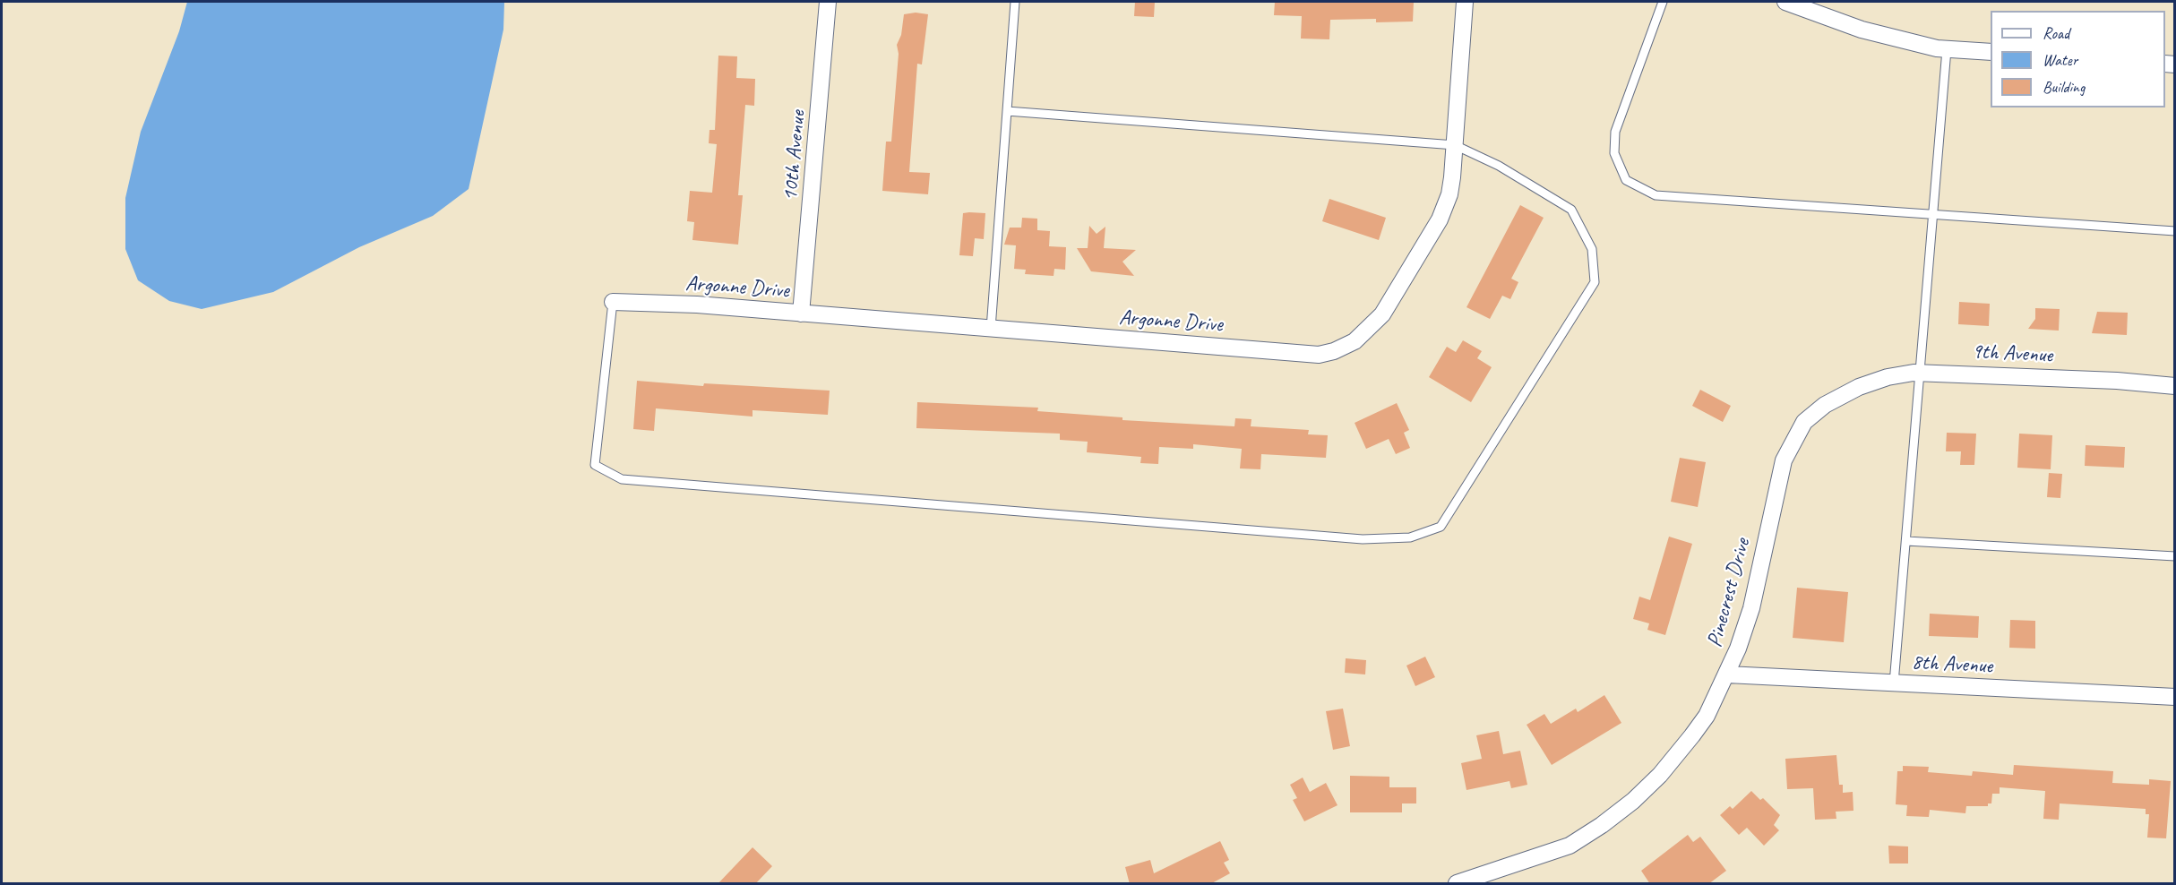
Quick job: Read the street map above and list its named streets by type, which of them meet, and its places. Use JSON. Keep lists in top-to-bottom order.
{
  "streets": {
    "street": [
      "10th Avenue",
      "Argonne Drive",
      "9th Avenue",
      "Pinecrest Drive",
      "8th Avenue"
    ]
  },
  "crossings": [
    ["10th Avenue", "Argonne Drive"],
    ["9th Avenue", "Pinecrest Drive"],
    ["Pinecrest Drive", "8th Avenue"]
  ],
  "legend": ["Road", "Water", "Building"]
}
